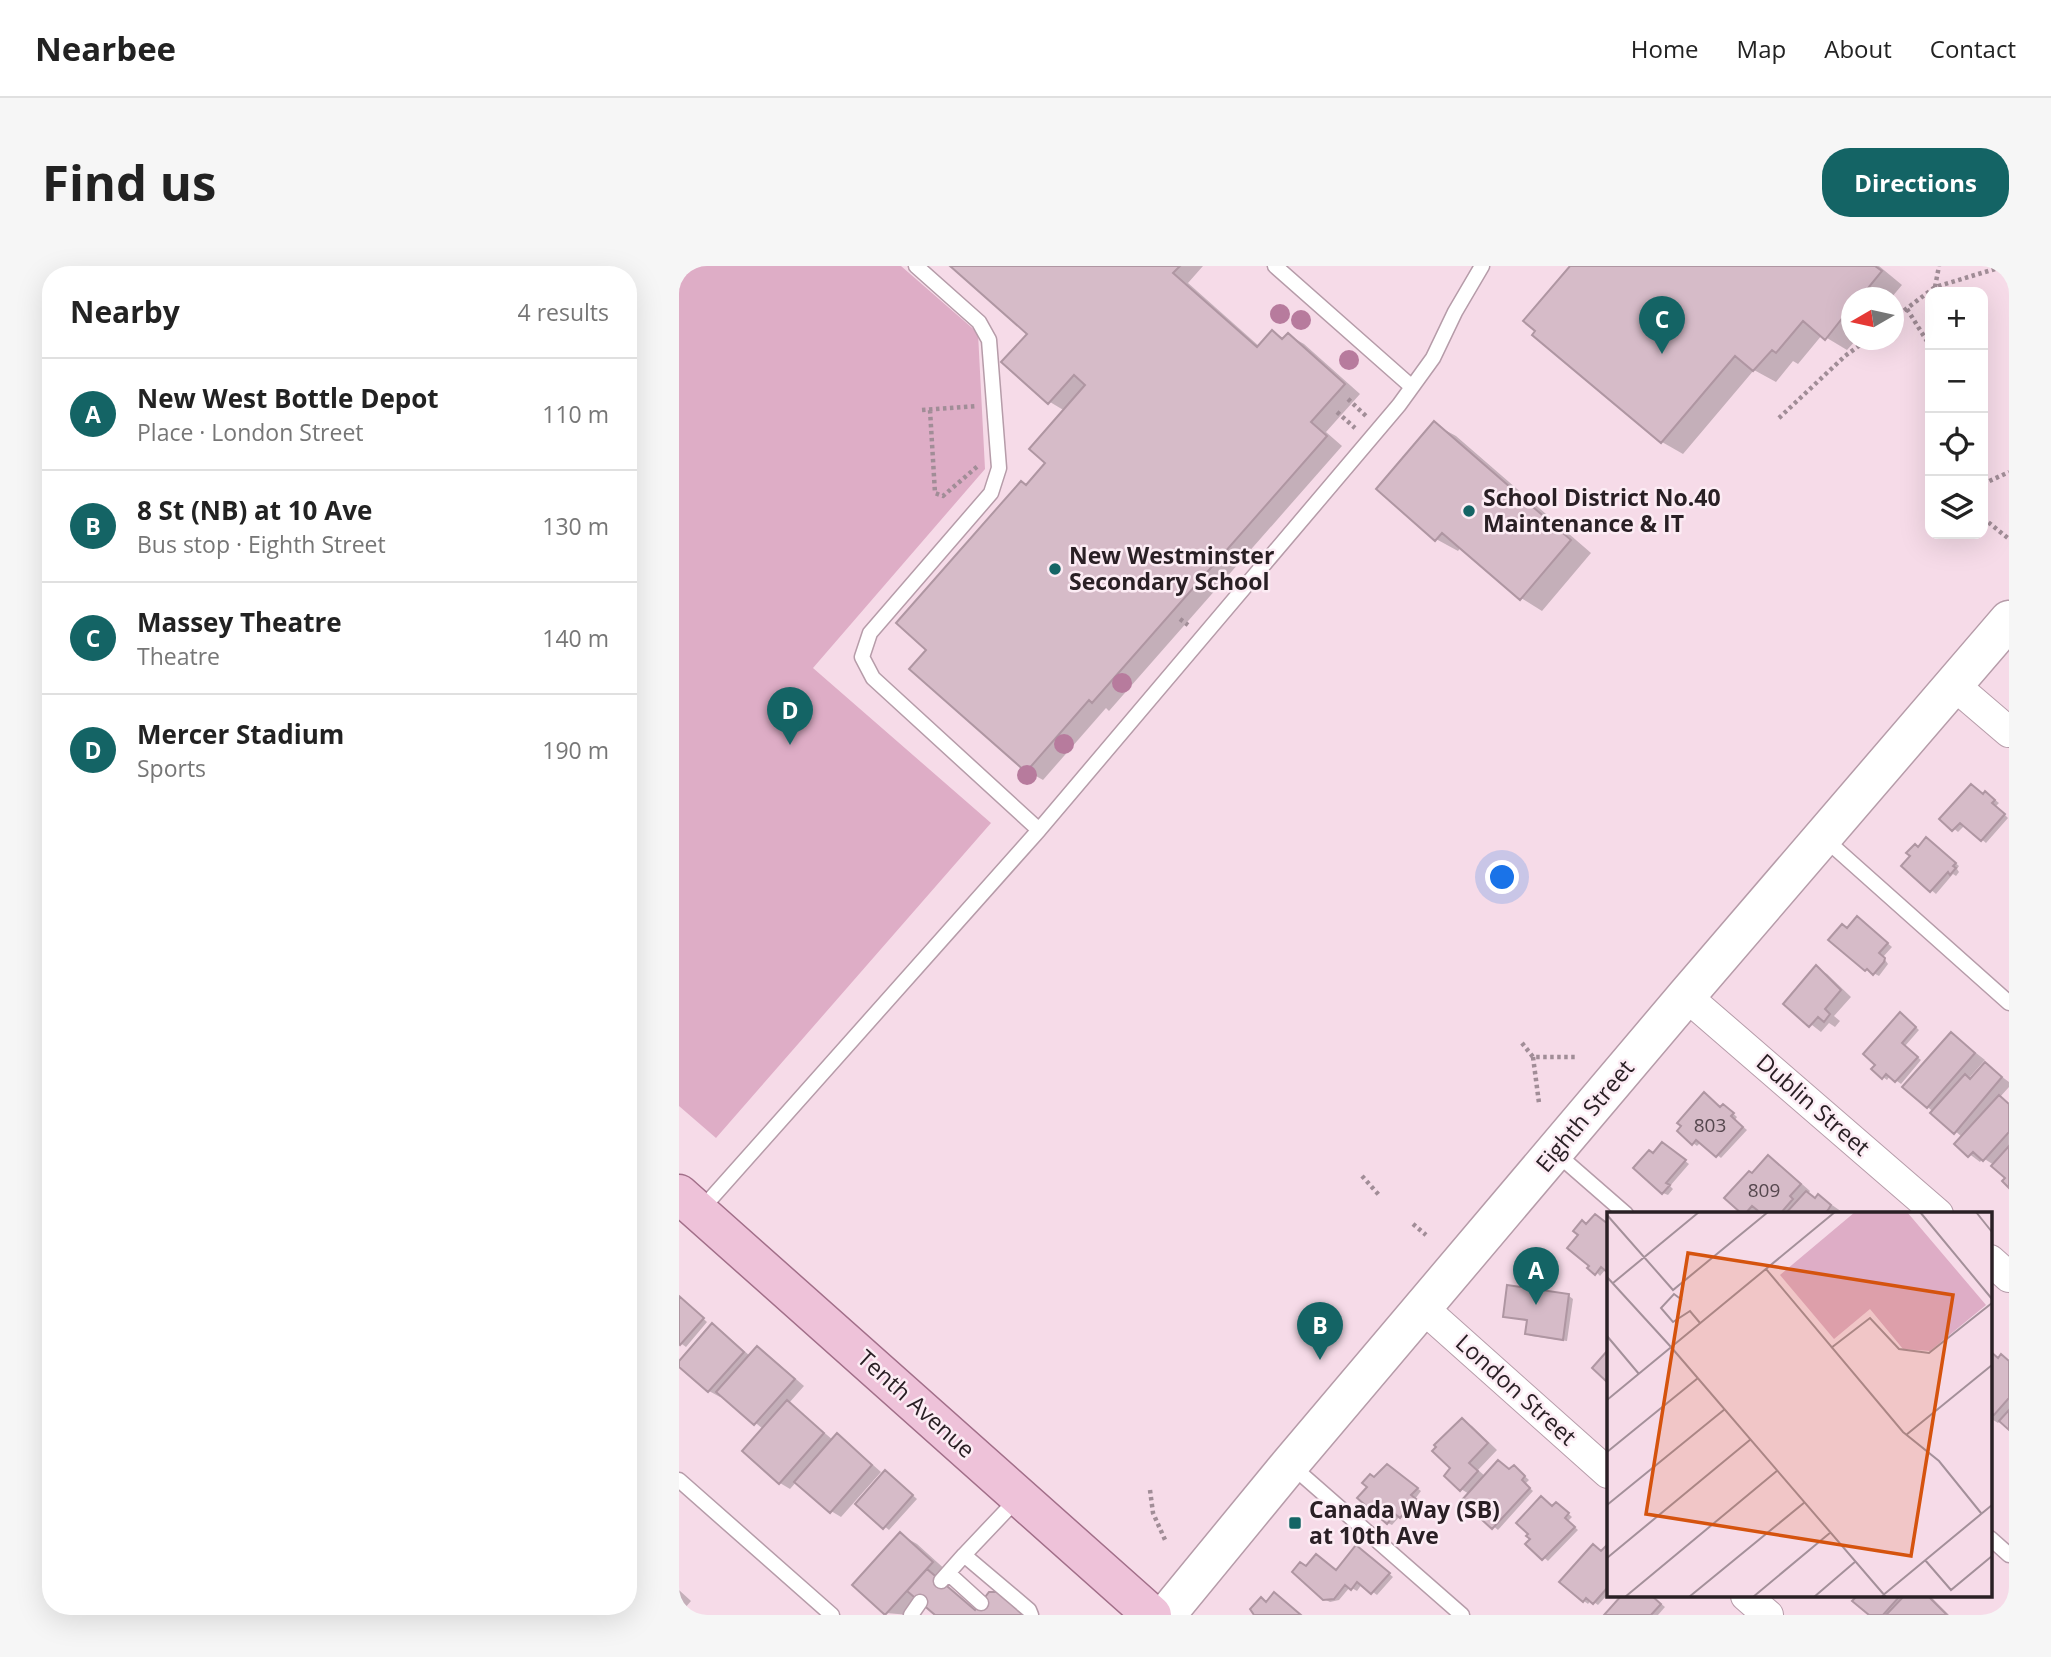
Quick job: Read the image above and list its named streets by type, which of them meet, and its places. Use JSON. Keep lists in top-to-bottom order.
{
  "streets": {
    "main road": ["Tenth Avenue"],
    "street": ["Dublin Street", "Eighth Street", "London Street"]
  },
  "crossings": [
    ["Dublin Street", "Eighth Street"],
    ["Eighth Street", "London Street"]
  ],
  "places": {
    "other": ["School District No.40 Maintenance & IT", "New Westminster Secondary School"],
    "transit": ["Canada Way (SB) at 10th Ave"]
  },
  "house_numbers": ["803", "809"],
  "north": "left",
  "page": {
    "header": "Nearbee",
    "nav": [
      "Home",
      "Map",
      "About",
      "Contact"
    ],
    "buttons": "Directions",
    "title": "Find us",
    "heading": ["Nearby", "4 results"],
    "map_buttons": ["+", "−"],
    "pins": [
      "C",
      "D",
      "A",
      "B"
    ],
    "list": [
      {
        "mark": "A",
        "name": "New West Bottle Depot",
        "note": "Place · London Street",
        "value": "110 m"
      },
      {
        "mark": "B",
        "name": "8 St (NB) at 10 Ave",
        "note": "Bus stop · Eighth Street",
        "value": "130 m"
      },
      {
        "mark": "C",
        "name": "Massey Theatre",
        "note": "Theatre",
        "value": "140 m"
      },
      {
        "mark": "D",
        "name": "Mercer Stadium",
        "note": "Sports",
        "value": "190 m"
      }
    ]
  }
}
